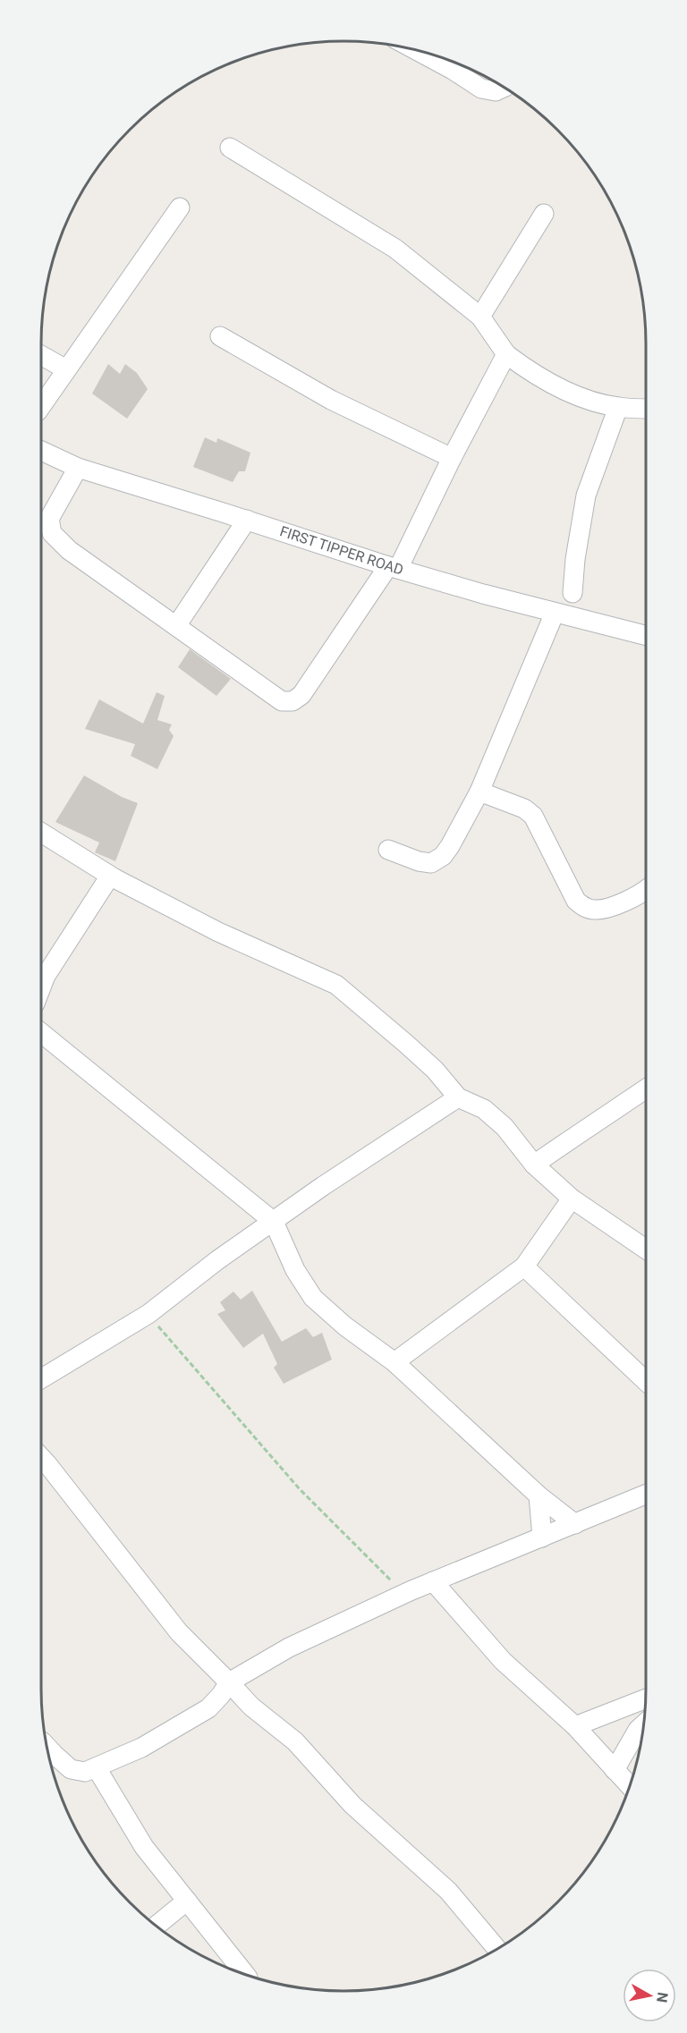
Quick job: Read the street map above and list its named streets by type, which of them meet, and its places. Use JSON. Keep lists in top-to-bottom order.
{
  "streets": {
    "street": ["FIRST TIPPER ROAD"]
  },
  "north": "right"
}
